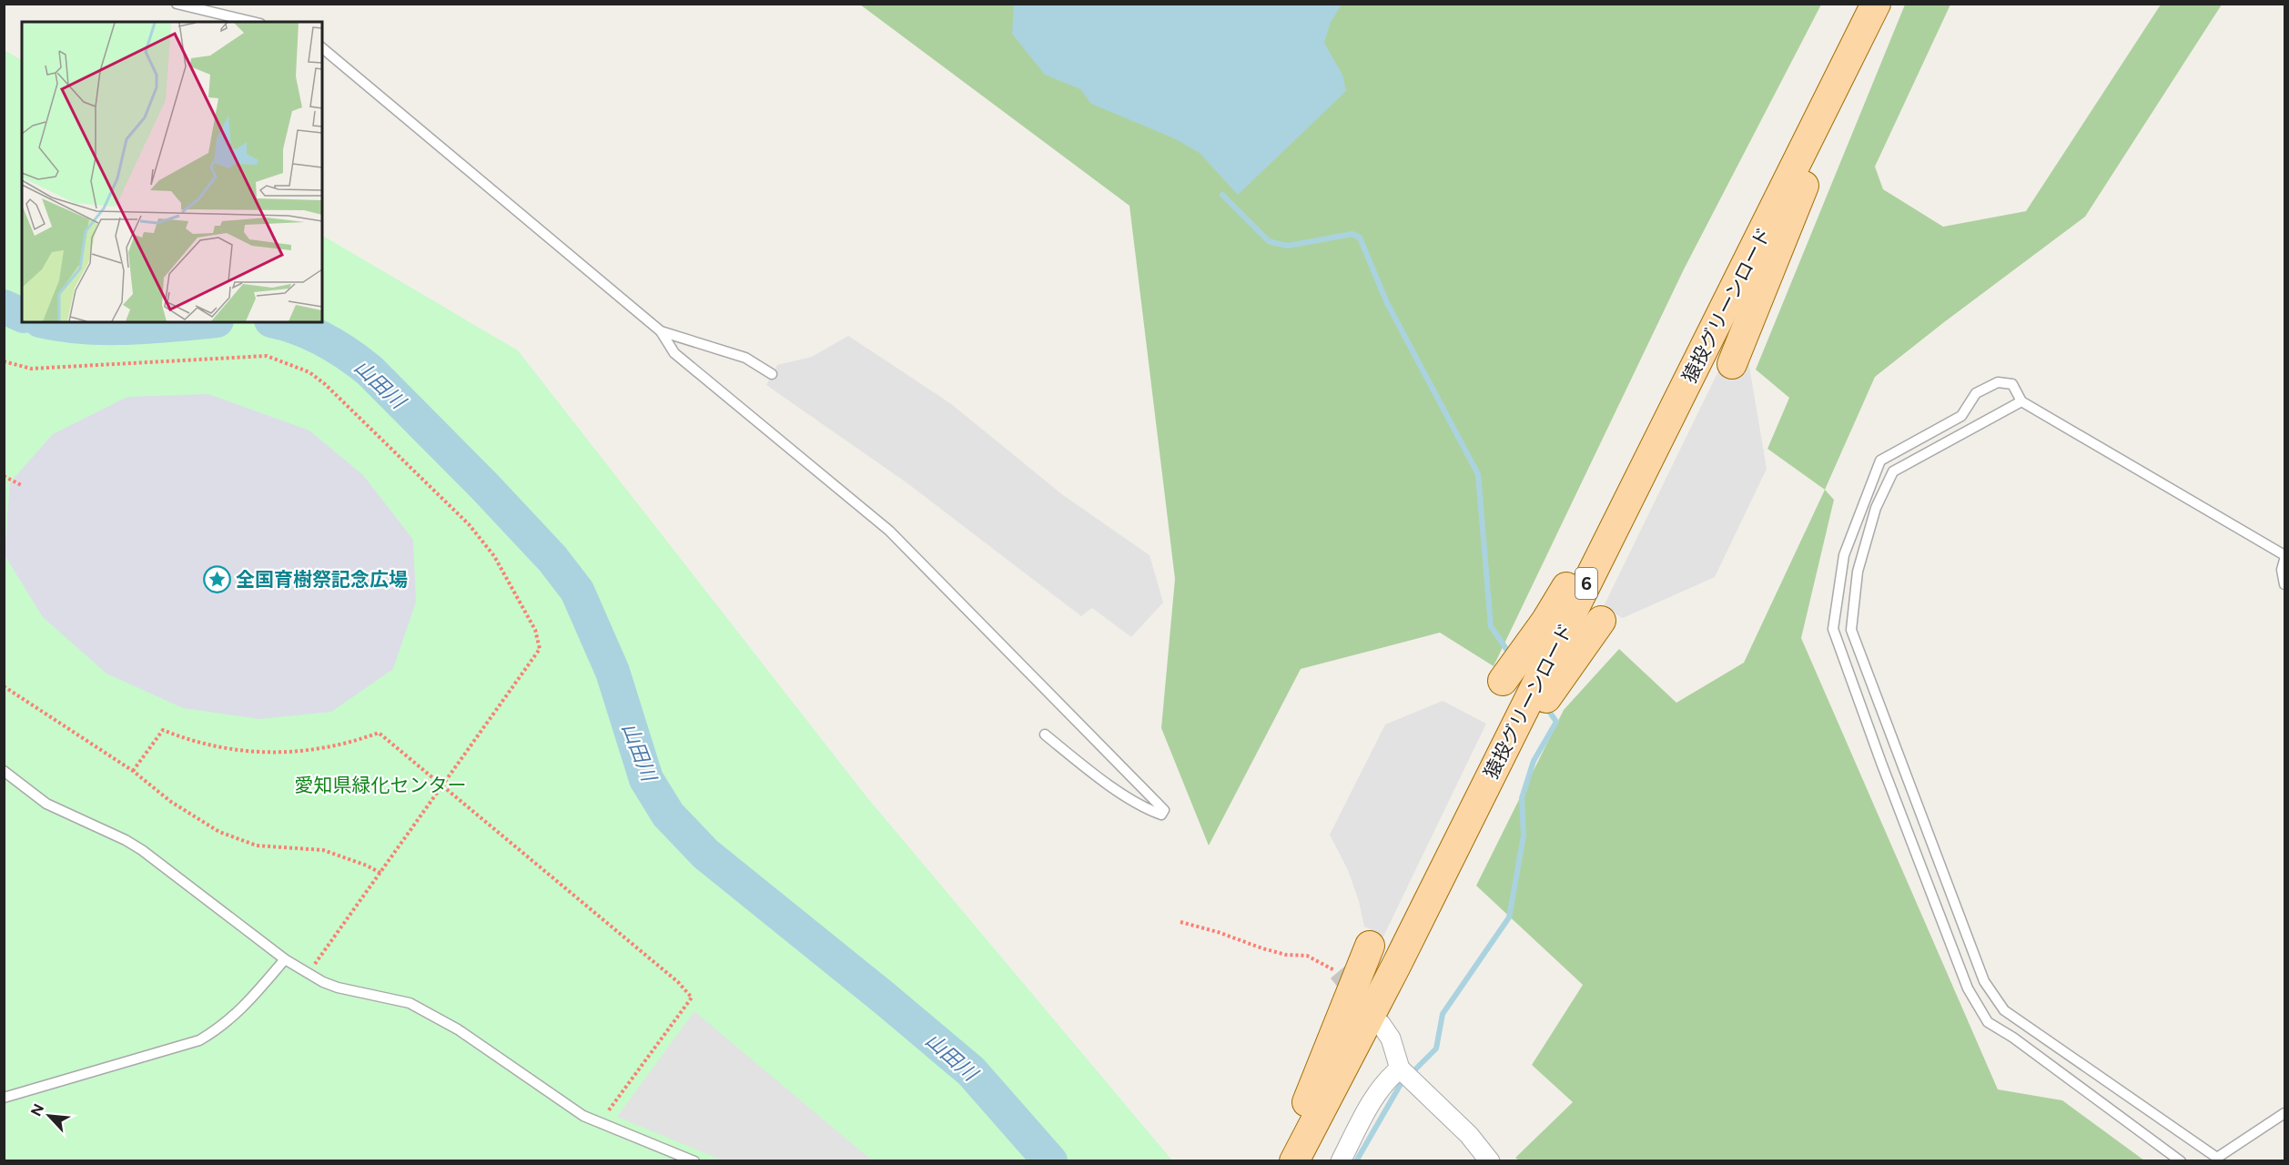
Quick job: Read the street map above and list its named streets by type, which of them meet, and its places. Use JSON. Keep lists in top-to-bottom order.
{
  "streets": {
    "main road": ["猿投グリーンロード", "6"]
  },
  "water": ["山田川"],
  "parks": ["愛知県緑化センター"],
  "places": {
    "place": ["全国育樹祭記念広場"]
  },
  "north": "top left"
}
